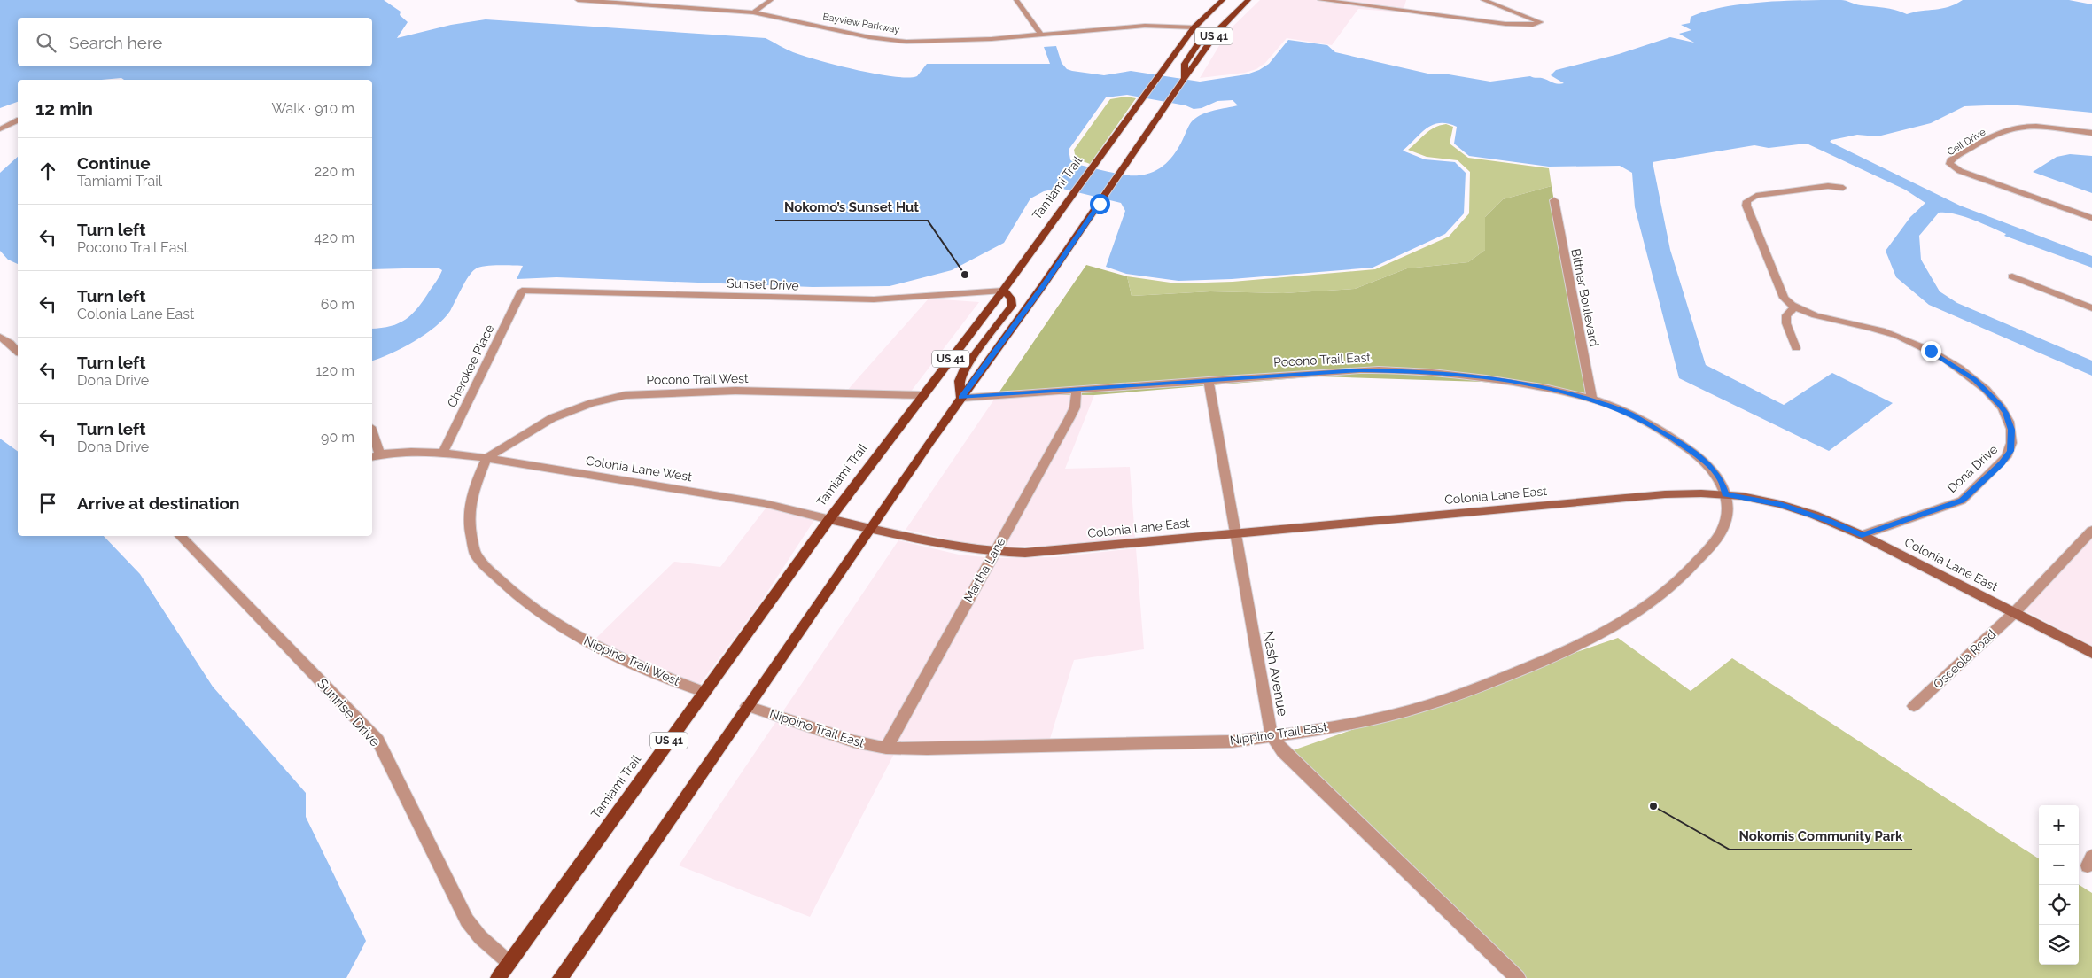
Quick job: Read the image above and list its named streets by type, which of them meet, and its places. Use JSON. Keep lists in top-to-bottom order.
{
  "streets": {
    "main road": ["US 41", "Tamiami Trail"],
    "street": [
      "Bayview Parkway",
      "Ceil Drive",
      "Sunset Drive",
      "Bittner Boulevard",
      "Pocono Trail East",
      "Cherokee Place",
      "Pocono Trail West",
      "Colonia Lane West",
      "Dona Drive",
      "Colonia Lane East",
      "Martha Lane",
      "Osceola Road",
      "Nippino Trail West",
      "Nash Avenue",
      "Sunrise Drive",
      "Nippino Trail East"
    ]
  },
  "crossings": [
    ["Bayview Parkway", "Tamiami Trail"],
    ["US 41", "Pocono Trail East"],
    ["US 41", "Colonia Lane East"],
    ["US 41", "Nippino Trail East"],
    ["Tamiami Trail", "Sunset Drive"],
    ["Tamiami Trail", "Pocono Trail West"],
    ["Tamiami Trail", "Colonia Lane West"],
    ["Tamiami Trail", "Colonia Lane East"],
    ["Tamiami Trail", "Nippino Trail West"],
    ["Tamiami Trail", "Sunrise Drive"],
    ["Sunset Drive", "Cherokee Place"],
    ["Bittner Boulevard", "Pocono Trail East"],
    ["Pocono Trail East", "Colonia Lane East"],
    ["Pocono Trail East", "Martha Lane"],
    ["Pocono Trail East", "Nash Avenue"],
    ["Pocono Trail East", "Nippino Trail East"],
    ["Cherokee Place", "Colonia Lane West"],
    ["Pocono Trail West", "Colonia Lane West"],
    ["Pocono Trail West", "Nippino Trail West"],
    ["Colonia Lane West", "Colonia Lane East"],
    ["Colonia Lane West", "Nippino Trail West"],
    ["Dona Drive", "Colonia Lane East"],
    ["Colonia Lane East", "Martha Lane"],
    ["Colonia Lane East", "Osceola Road"],
    ["Colonia Lane East", "Nash Avenue"],
    ["Colonia Lane East", "Nippino Trail East"],
    ["Martha Lane", "Nippino Trail East"],
    ["Nash Avenue", "Nippino Trail East"]
  ],
  "places": ["Nokomo’s Sunset Hut", "Nokomis Community Park"],
  "page": {
    "search": "Search here",
    "heading": ["12 min", "Walk · 910 m"],
    "list": [
      ["Continue", "Tamiami Trail", "220 m"],
      ["Turn left", "Pocono Trail East", "420 m"],
      ["Turn left", "Colonia Lane East", "60 m"],
      ["Turn left", "Dona Drive", "120 m"],
      ["Turn left", "Dona Drive", "90 m"],
      "Arrive at destination"
    ],
    "map_buttons": ["+", "−"]
  }
}
